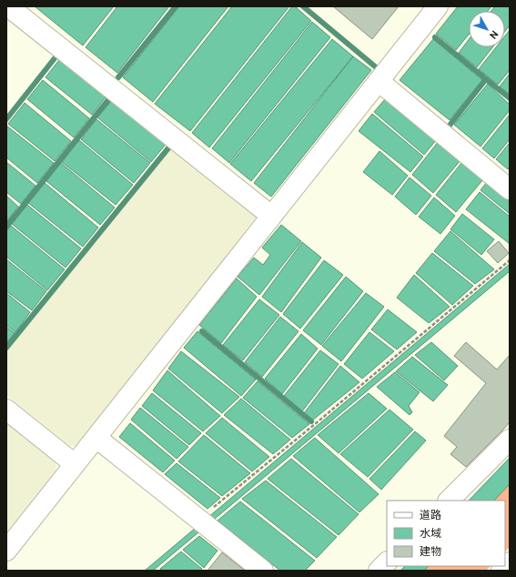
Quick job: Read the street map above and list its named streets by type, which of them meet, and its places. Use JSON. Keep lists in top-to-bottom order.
{
  "legend": ["道路", "水域", "建物"],
  "north": "bottom right"
}
